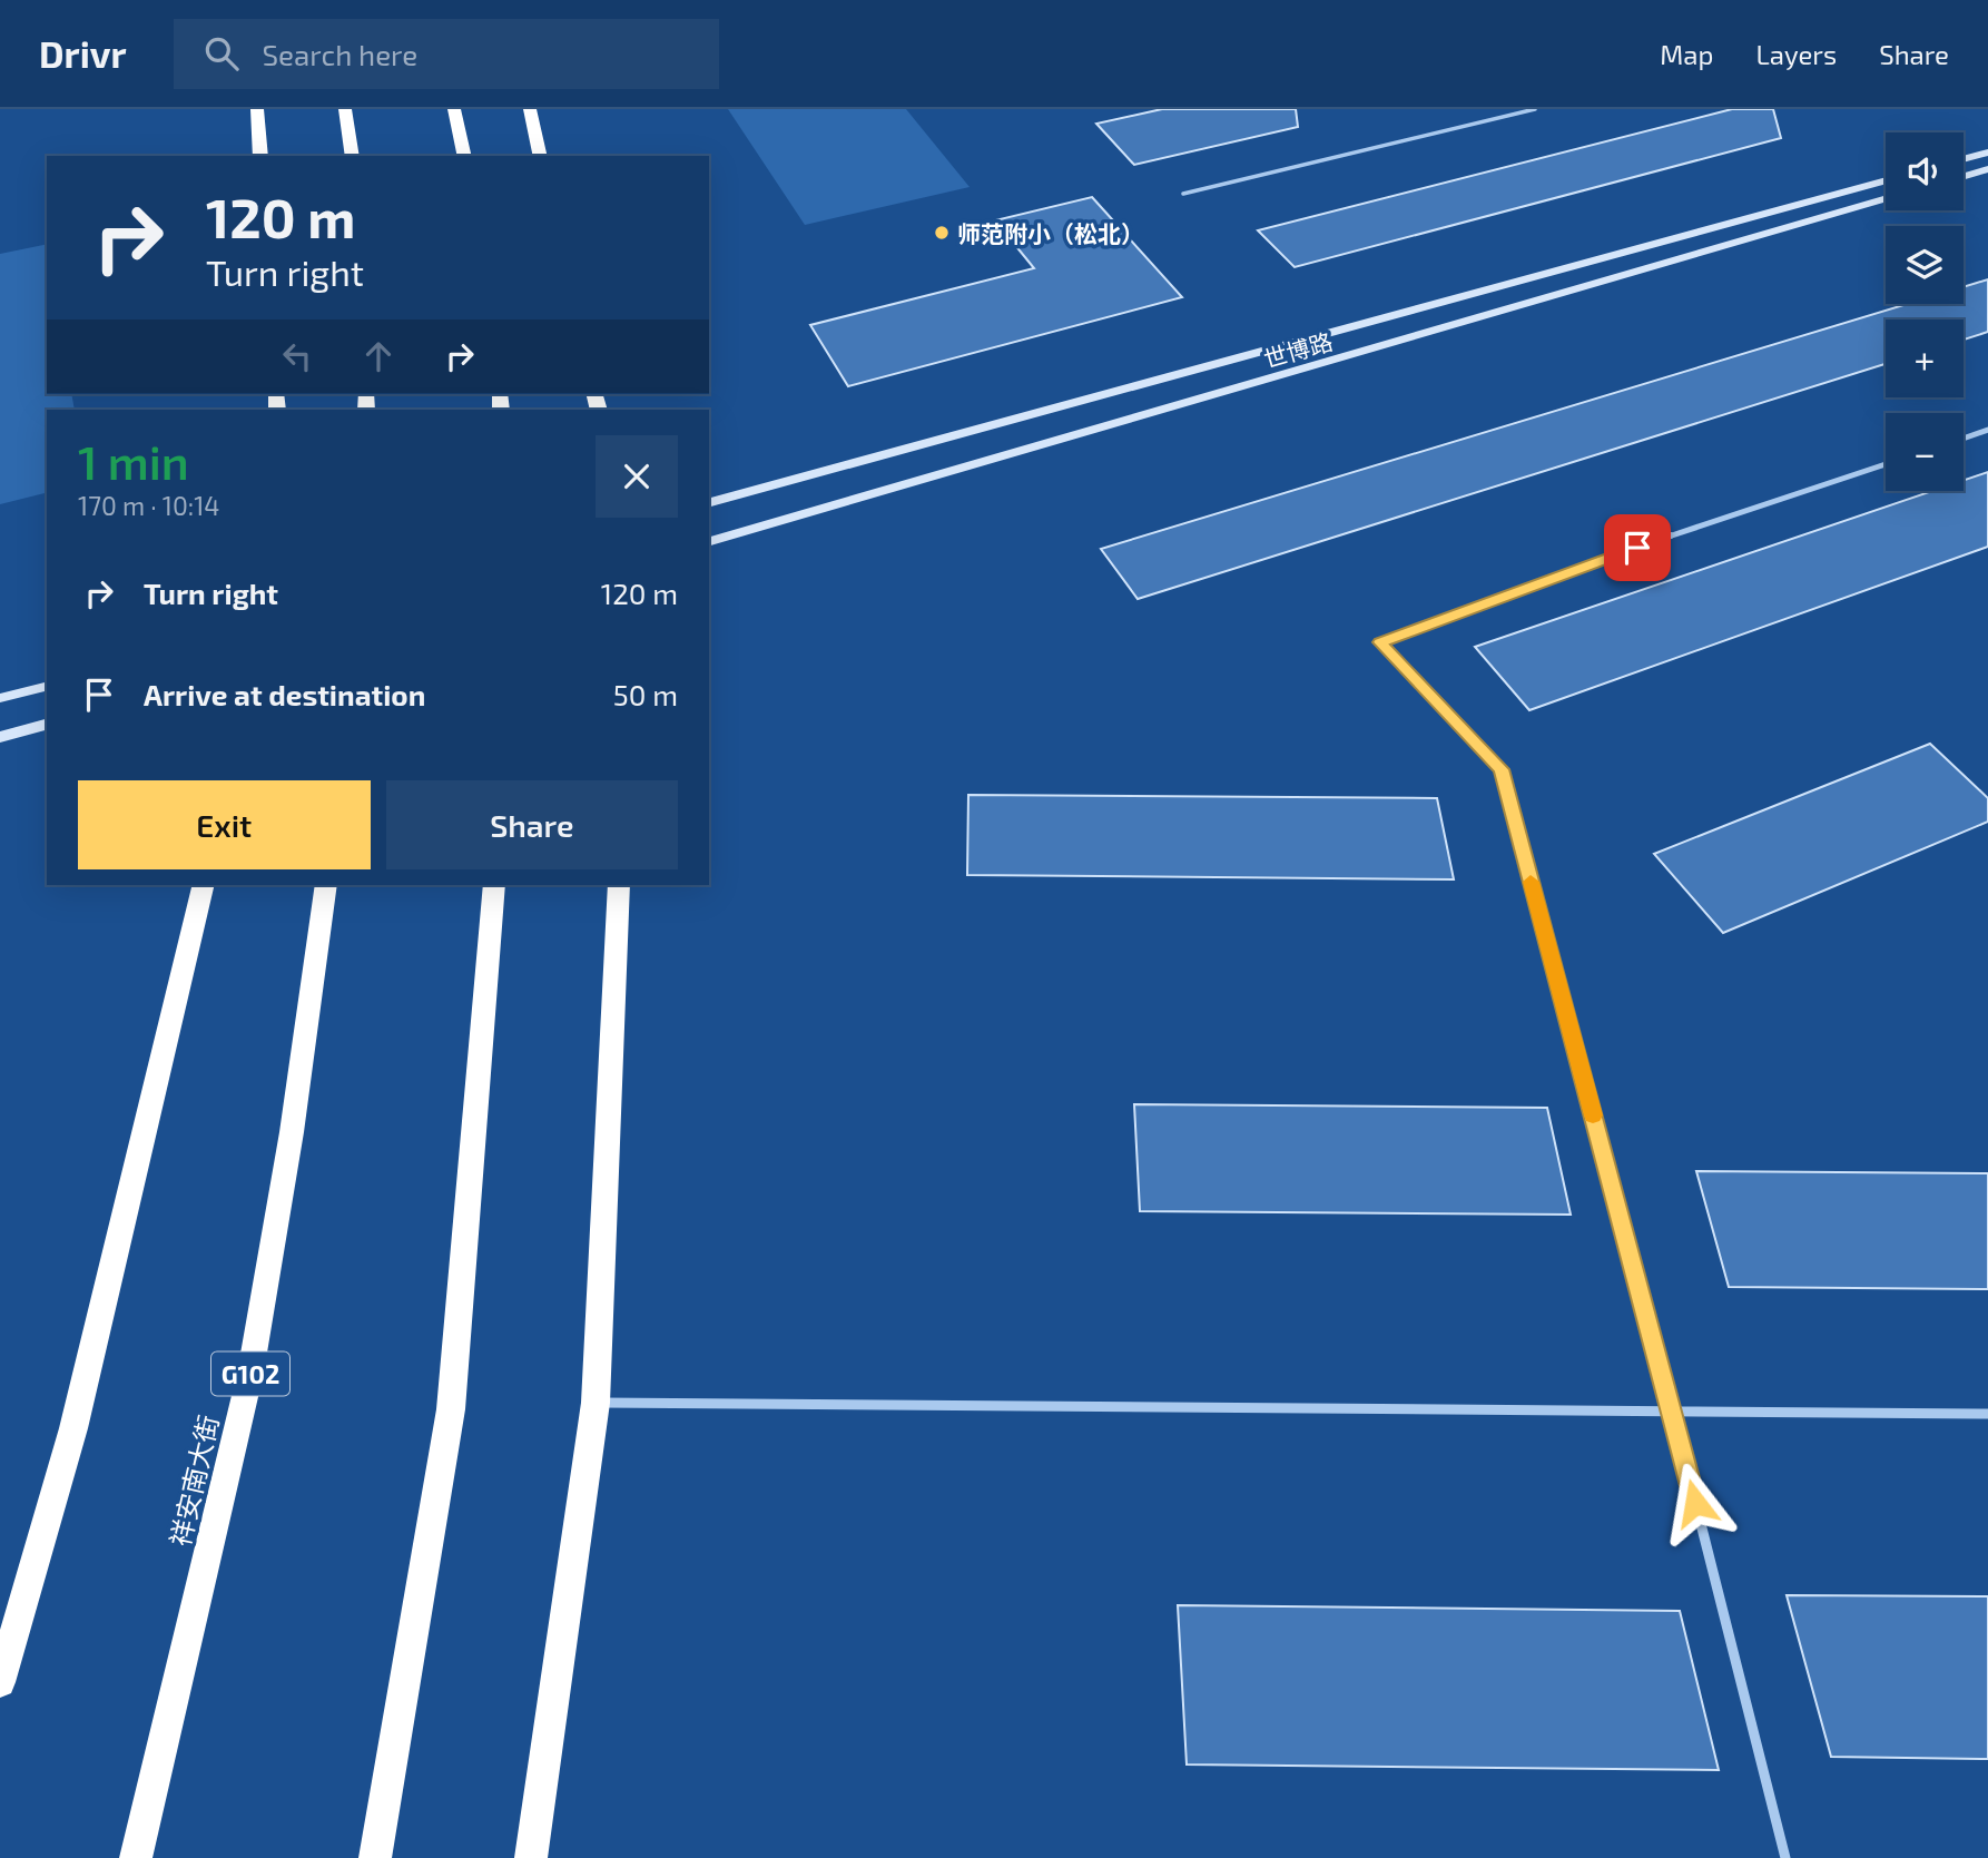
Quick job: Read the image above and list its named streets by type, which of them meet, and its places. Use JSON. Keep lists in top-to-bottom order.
{
  "streets": {
    "highway": ["G102", "祥安南大街"],
    "main road": ["世博路"]
  },
  "places": ["师范附小（松北）"],
  "page": {
    "header": "Drivr",
    "search": "Search here",
    "nav": ["Map", "Layers", "Share"],
    "map_buttons": ["+", "−"],
    "turn": ["120 m", "Turn right"],
    "heading": ["1 min", "170 m · 10:14"],
    "list": [
      {
        "name": "Turn right",
        "value": "120 m"
      },
      {
        "name": "Arrive at destination",
        "value": "50 m"
      }
    ],
    "buttons": ["Exit", "Share"]
  }
}
